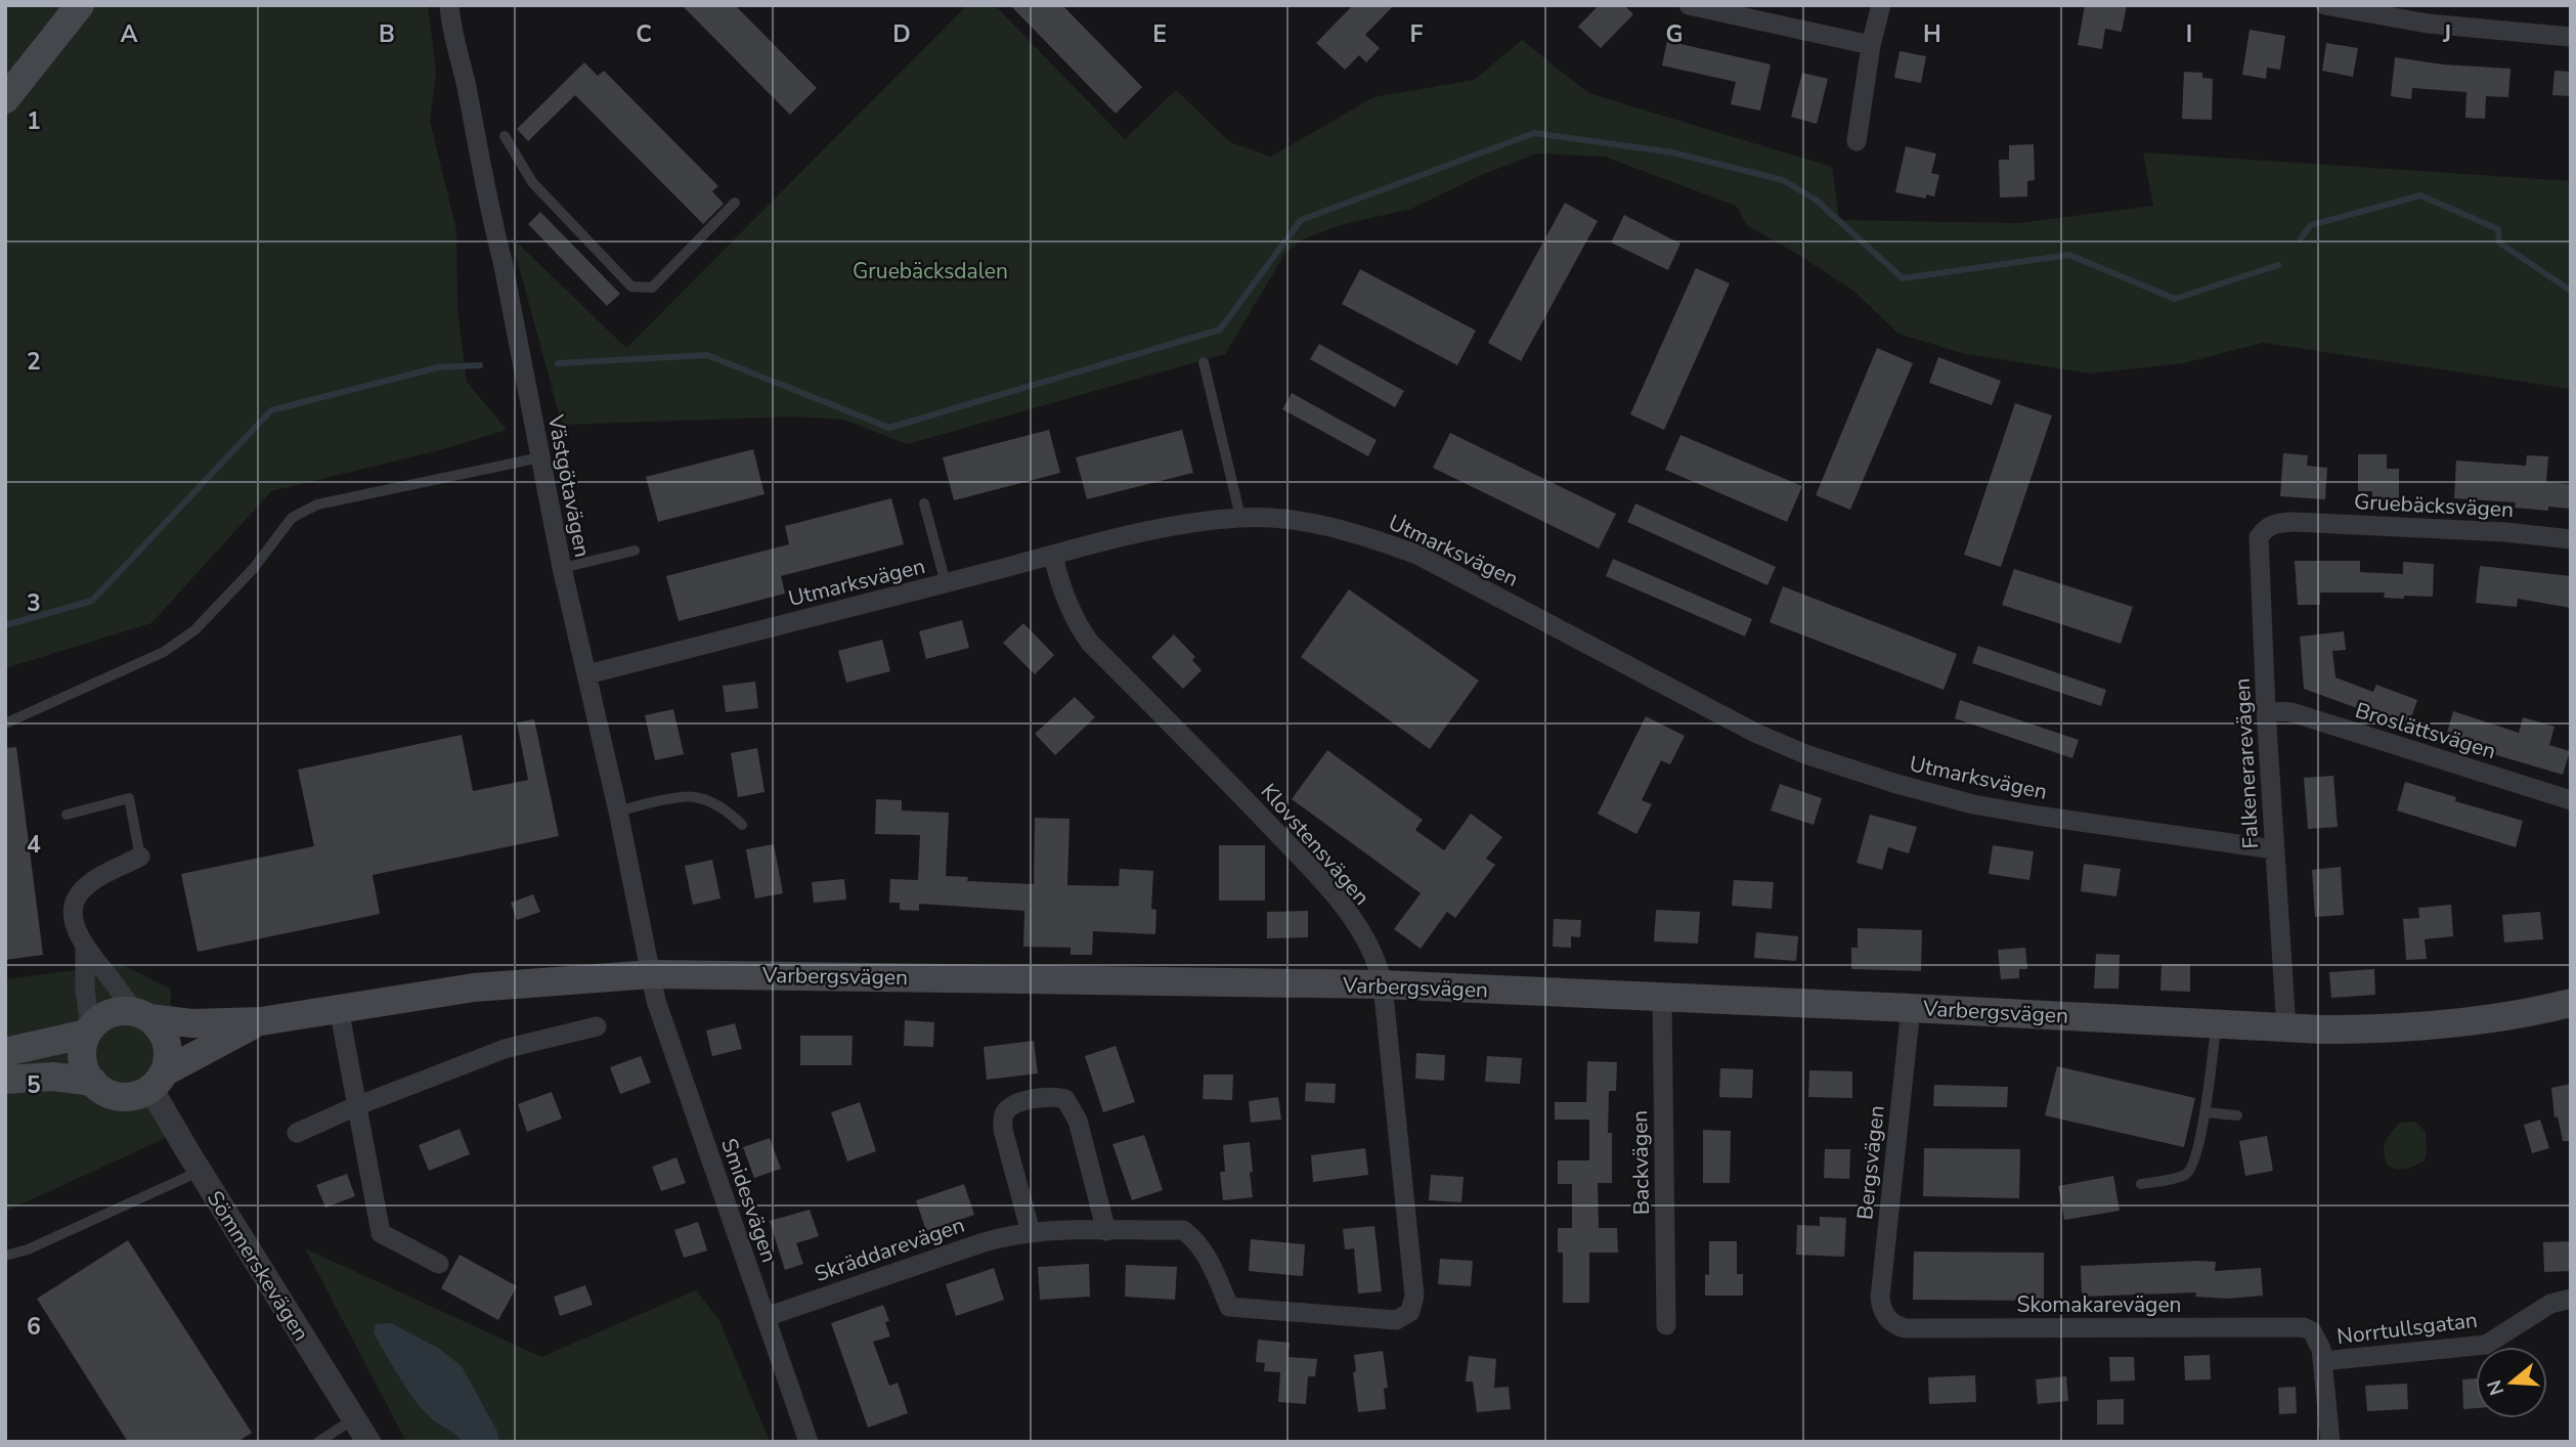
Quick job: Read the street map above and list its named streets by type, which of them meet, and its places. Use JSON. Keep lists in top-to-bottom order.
{
  "streets": {
    "main road": ["Varbergsvägen"],
    "street": [
      "Västgötavägen",
      "Gruebäcksvägen",
      "Utmarksvägen",
      "Broslättsvägen",
      "Falkenerarevägen",
      "Klovstensvägen",
      "Backvägen",
      "Bergsvägen",
      "Smidesvägen",
      "Skräddarevägen",
      "Sömmerskevägen",
      "Skomakarevägen",
      "Norrtullsgatan"
    ]
  },
  "crossings": [
    ["Västgötavägen", "Utmarksvägen"],
    ["Västgötavägen", "Varbergsvägen"],
    ["Västgötavägen", "Smidesvägen"],
    ["Gruebäcksvägen", "Falkenerarevägen"],
    ["Utmarksvägen", "Falkenerarevägen"],
    ["Utmarksvägen", "Klovstensvägen"],
    ["Broslättsvägen", "Falkenerarevägen"],
    ["Falkenerarevägen", "Varbergsvägen"],
    ["Klovstensvägen", "Varbergsvägen"],
    ["Klovstensvägen", "Skräddarevägen"],
    ["Varbergsvägen", "Backvägen"],
    ["Varbergsvägen", "Bergsvägen"],
    ["Varbergsvägen", "Smidesvägen"],
    ["Varbergsvägen", "Sömmerskevägen"],
    ["Bergsvägen", "Skomakarevägen"],
    ["Smidesvägen", "Skräddarevägen"],
    ["Skomakarevägen", "Norrtullsgatan"]
  ],
  "parks": ["Gruebäcksdalen"],
  "north": "left",
  "grid": {
    "columns": [
      "A",
      "B",
      "C",
      "D",
      "E",
      "F",
      "G",
      "H",
      "I",
      "J"
    ],
    "rows": [
      "1",
      "2",
      "3",
      "4",
      "5",
      "6"
    ]
  }
}
